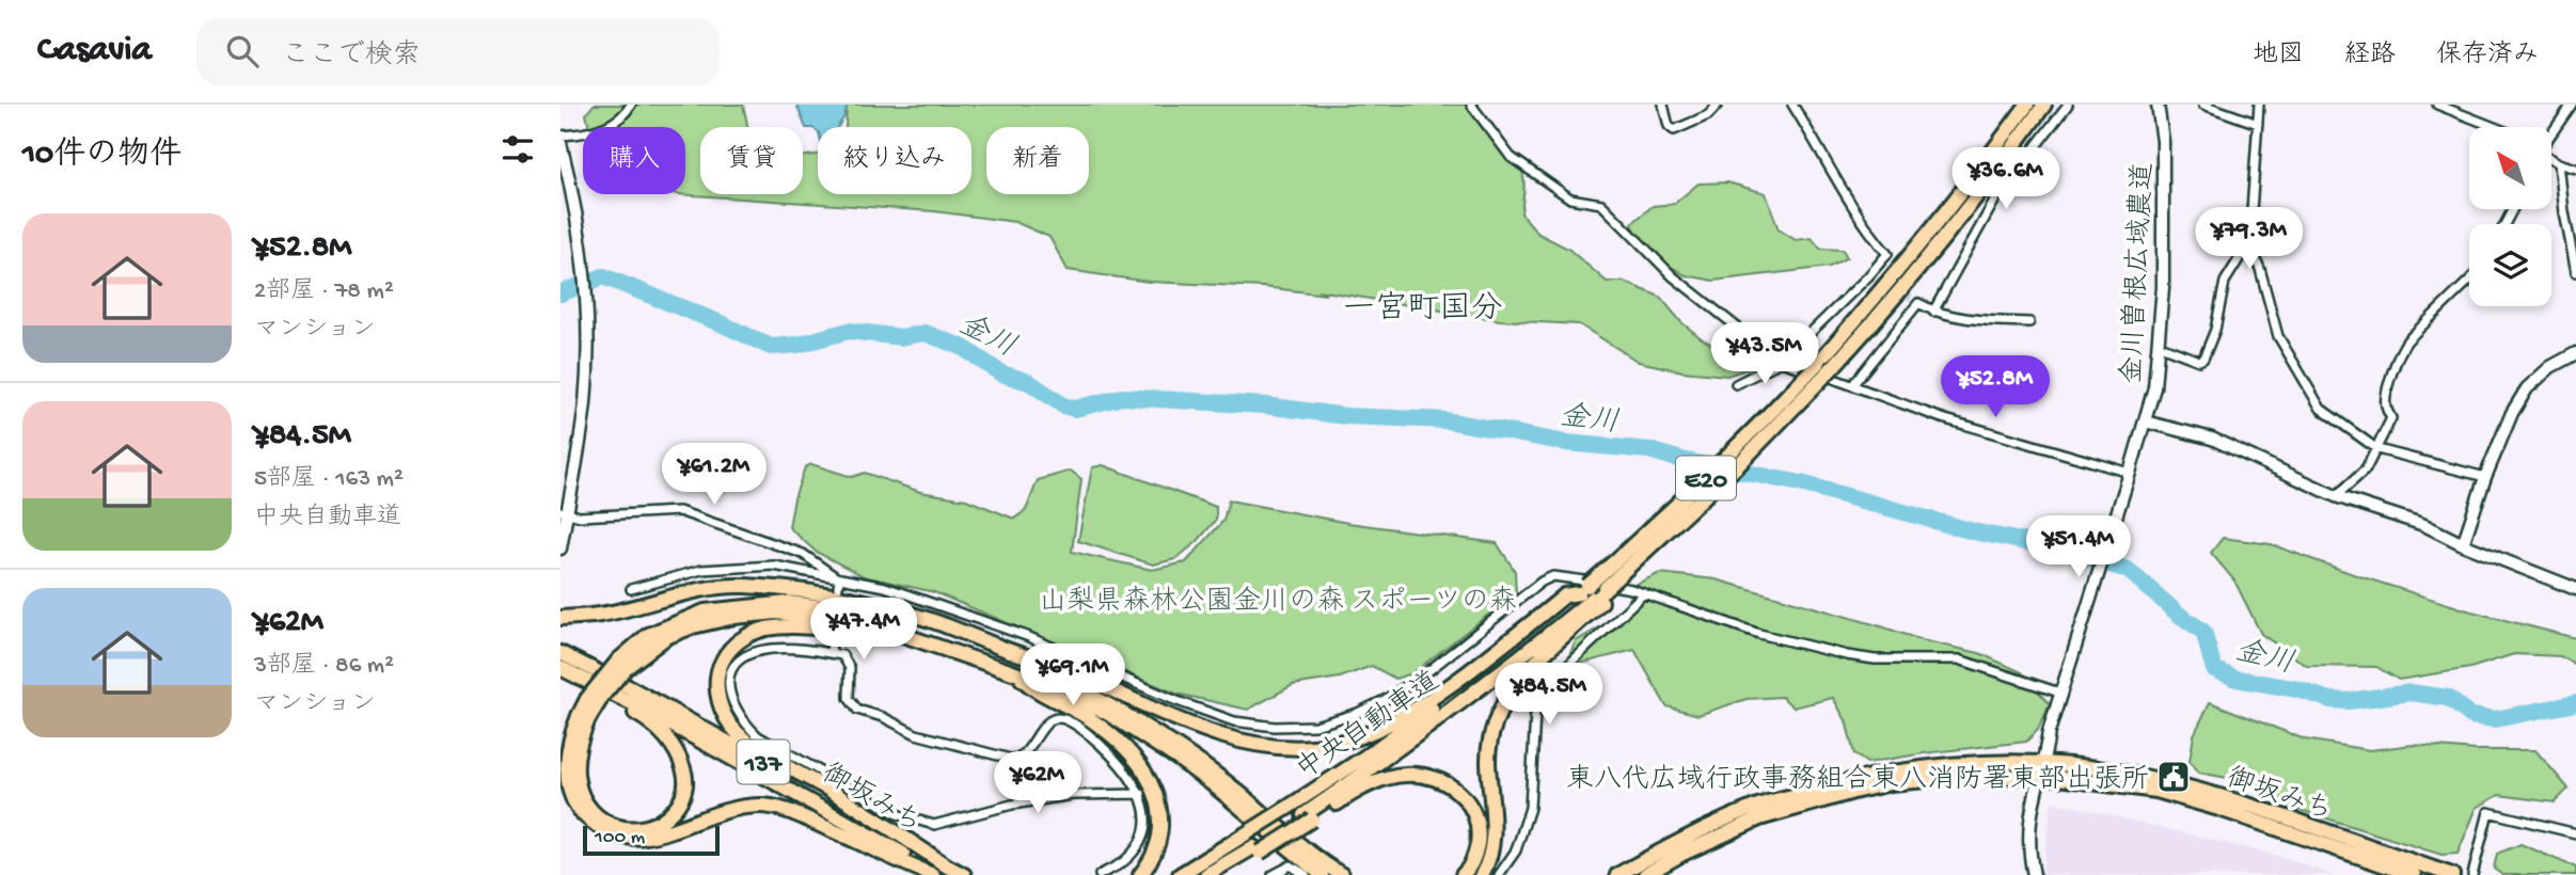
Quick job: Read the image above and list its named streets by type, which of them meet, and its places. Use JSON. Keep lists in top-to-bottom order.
{
  "streets": {
    "highway": [
      "E20",
      "中央自動車道",
      "137",
      "御坂みち"
    ],
    "street": ["金川曽根広域農道"]
  },
  "crossings": [
    ["金川曽根広域農道", "御坂みち"],
    ["E20", "中央自動車道"]
  ],
  "districts": ["一宮町国分"],
  "water": ["金川"],
  "parks": ["山梨県森林公園金川の森 スポーツの森"],
  "places": {
    "public building": ["東八代広域行政事務組合東八消防署東部出張所"]
  },
  "scale_bar": "100 m",
  "north": "top left",
  "page": {
    "header": "Casavia",
    "search": "ここで検索",
    "nav": ["地図", "経路", "保存済み"],
    "heading": "10件の物件",
    "chip": [
      "購入",
      "賃貸",
      "絞り込み",
      "新着"
    ],
    "price": [
      "¥36.6M",
      "¥79.3M",
      "¥43.5M",
      "¥52.8M",
      "¥61.2M",
      "¥51.4M",
      "¥47.4M",
      "¥69.1M",
      "¥84.5M",
      "¥62M"
    ],
    "list": [
      {
        "name": "¥52.8M",
        "note": "2部屋 · 78 m² · マンション"
      },
      {
        "name": "¥84.5M",
        "note": "5部屋 · 163 m² · 中央自動車道"
      },
      {
        "name": "¥62M",
        "note": "3部屋 · 86 m² · マンション"
      }
    ],
    "scale": "100 m"
  }
}
